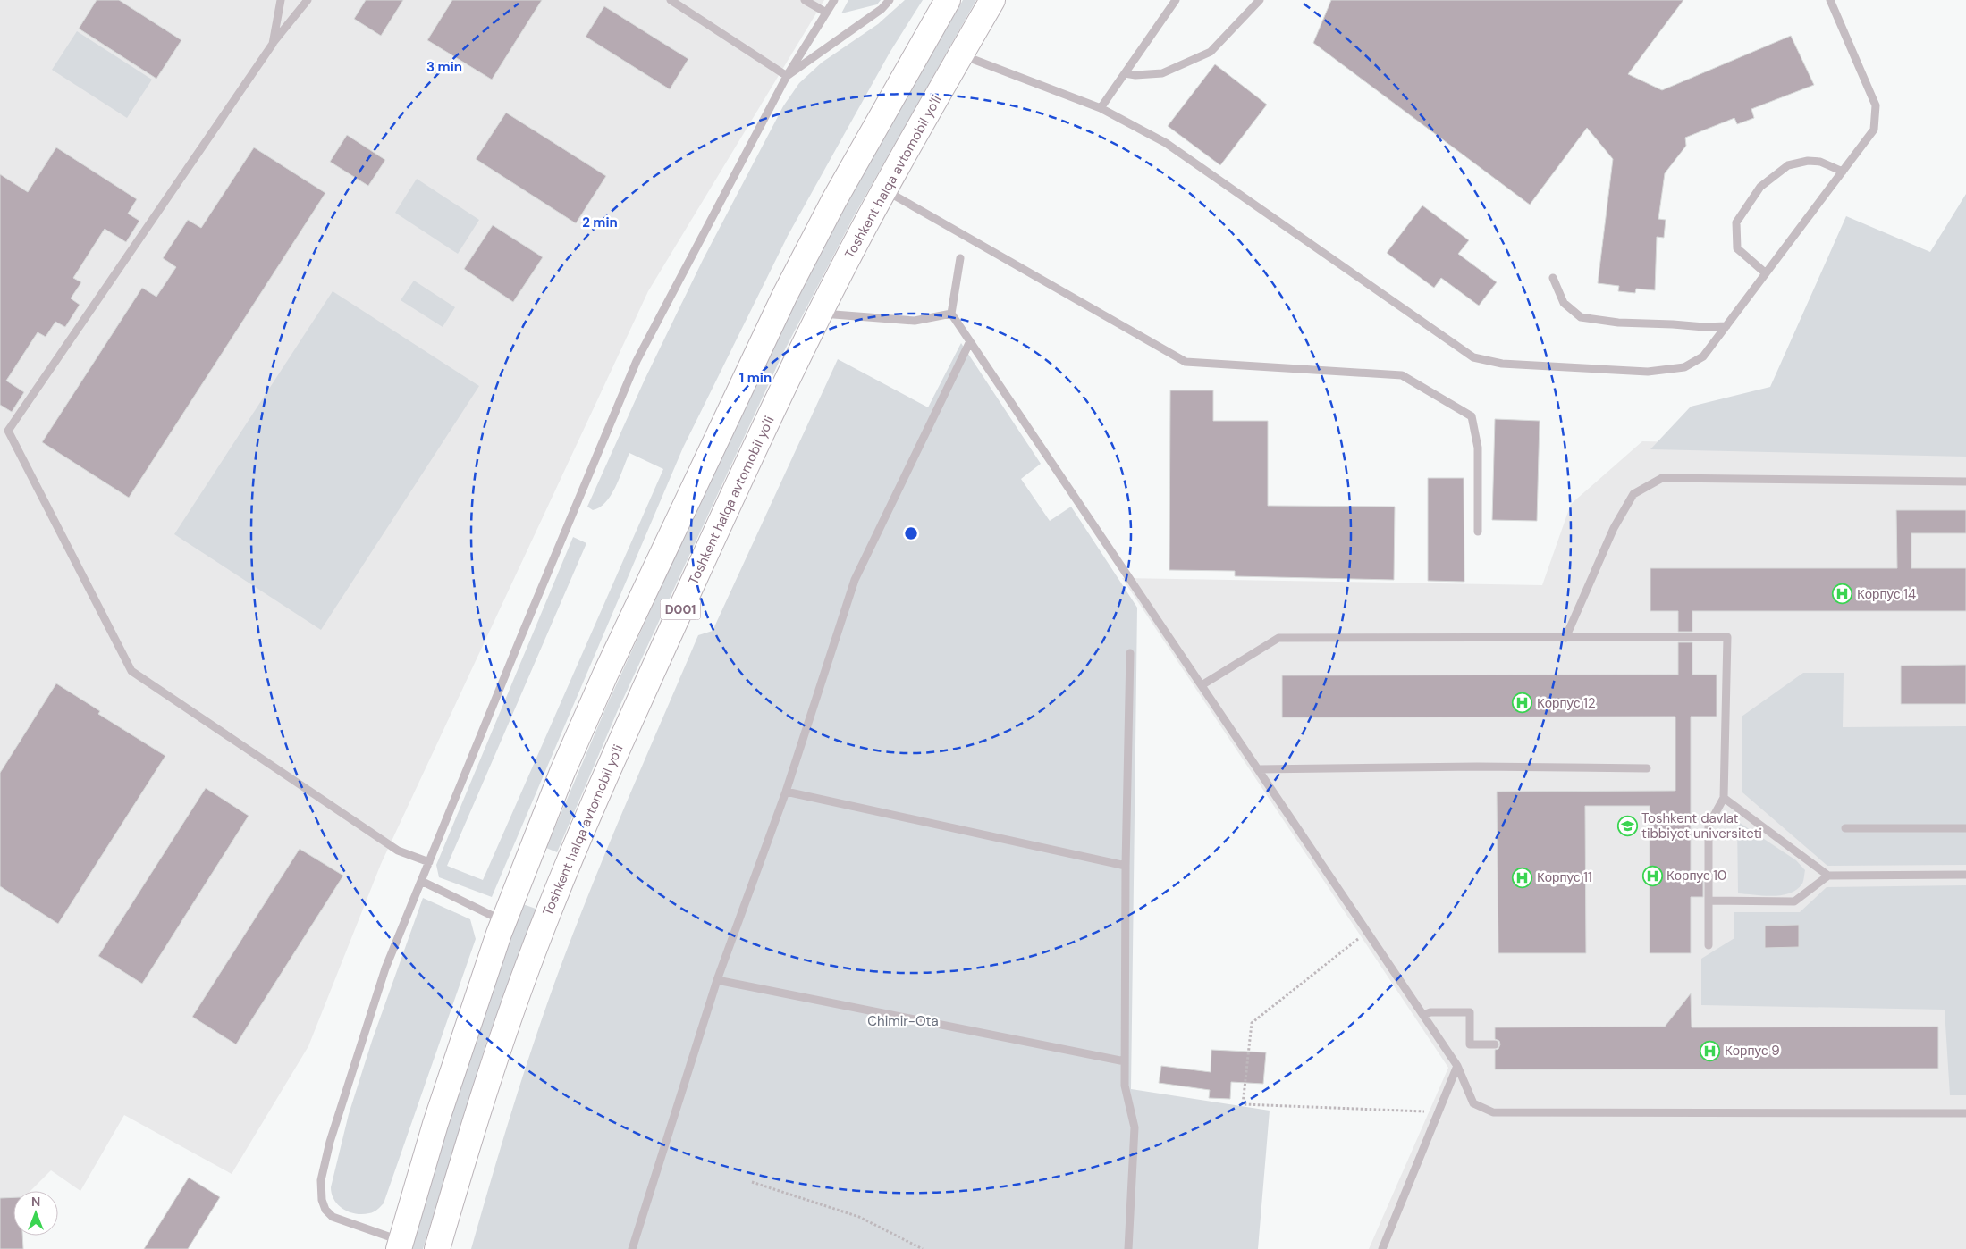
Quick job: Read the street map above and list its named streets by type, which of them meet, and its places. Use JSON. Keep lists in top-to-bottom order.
{
  "streets": {
    "highway": ["Toshkent halqa avtomobil yo'li", "D001"]
  },
  "parks": ["Chimir-Ota"],
  "places": {
    "hospital": [
      "Корпус 14",
      "Корпус 12",
      "Корпус 10",
      "Корпус 11",
      "Корпус 9"
    ],
    "school or university": ["Toshkent davlat tibbiyot universiteti"]
  },
  "north": "top",
  "rings": ["3 min", "2 min", "1 min"]
}
